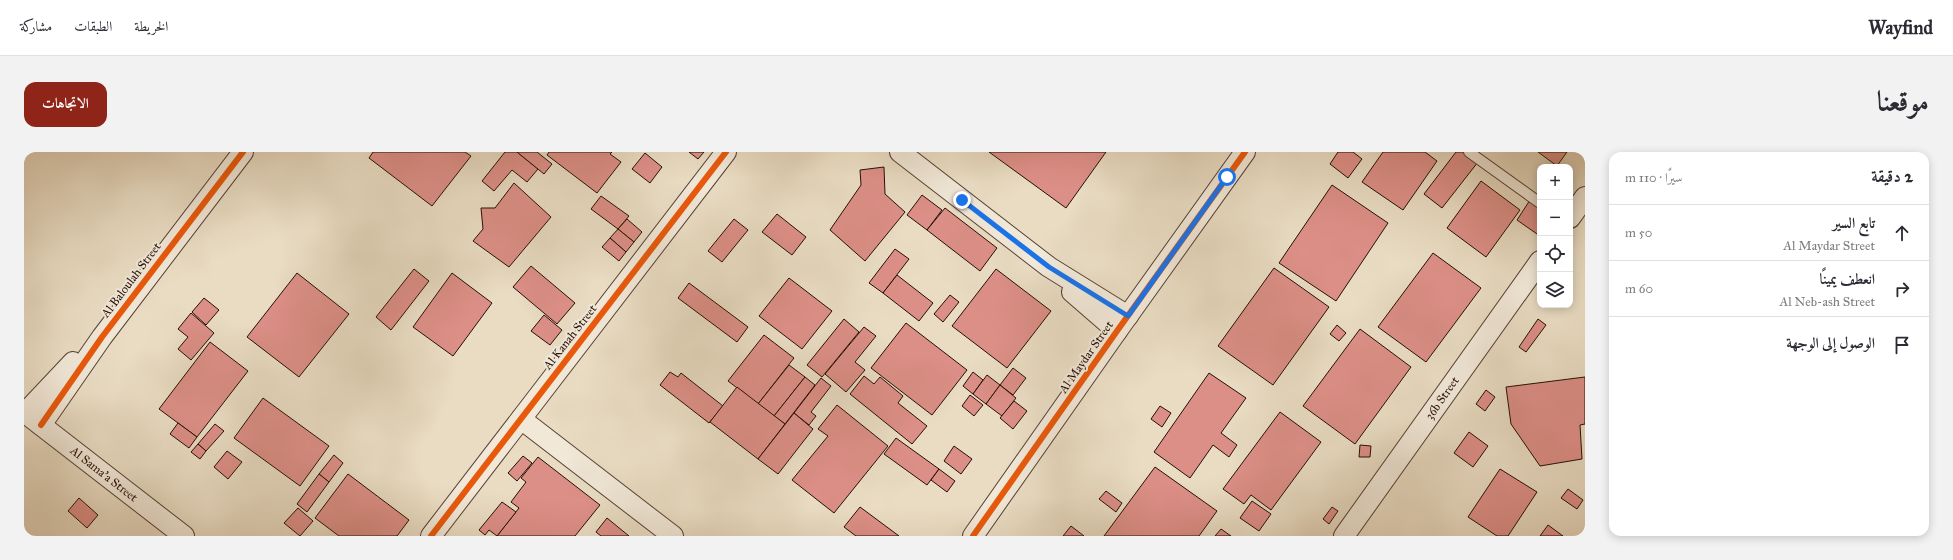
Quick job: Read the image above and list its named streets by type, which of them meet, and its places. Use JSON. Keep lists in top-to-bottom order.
{
  "streets": {
    "street": [
      "Al Baloulah Street",
      "Al Kanah Street",
      "Al Maydar Street",
      "36b Street",
      "Al Sama'a Street"
    ]
  },
  "crossings": [
    ["Al Baloulah Street", "Al Sama'a Street"]
  ],
  "page": {
    "header": "Wayfind",
    "nav": ["الخريطة", "الطبقات", "مشاركة"],
    "title": "موقعنا",
    "buttons": "الاتجاهات",
    "heading": ["2 دقيقة", "سيرًا · 110 m"],
    "map_buttons": ["+", "−"],
    "list": [
      ["تابع السير", "Al Maydar Street", "50 m"],
      ["انعطف يمينًا", "Al Neb-ash Street", "60 m"],
      "الوصول إلى الوجهة"
    ]
  }
}
